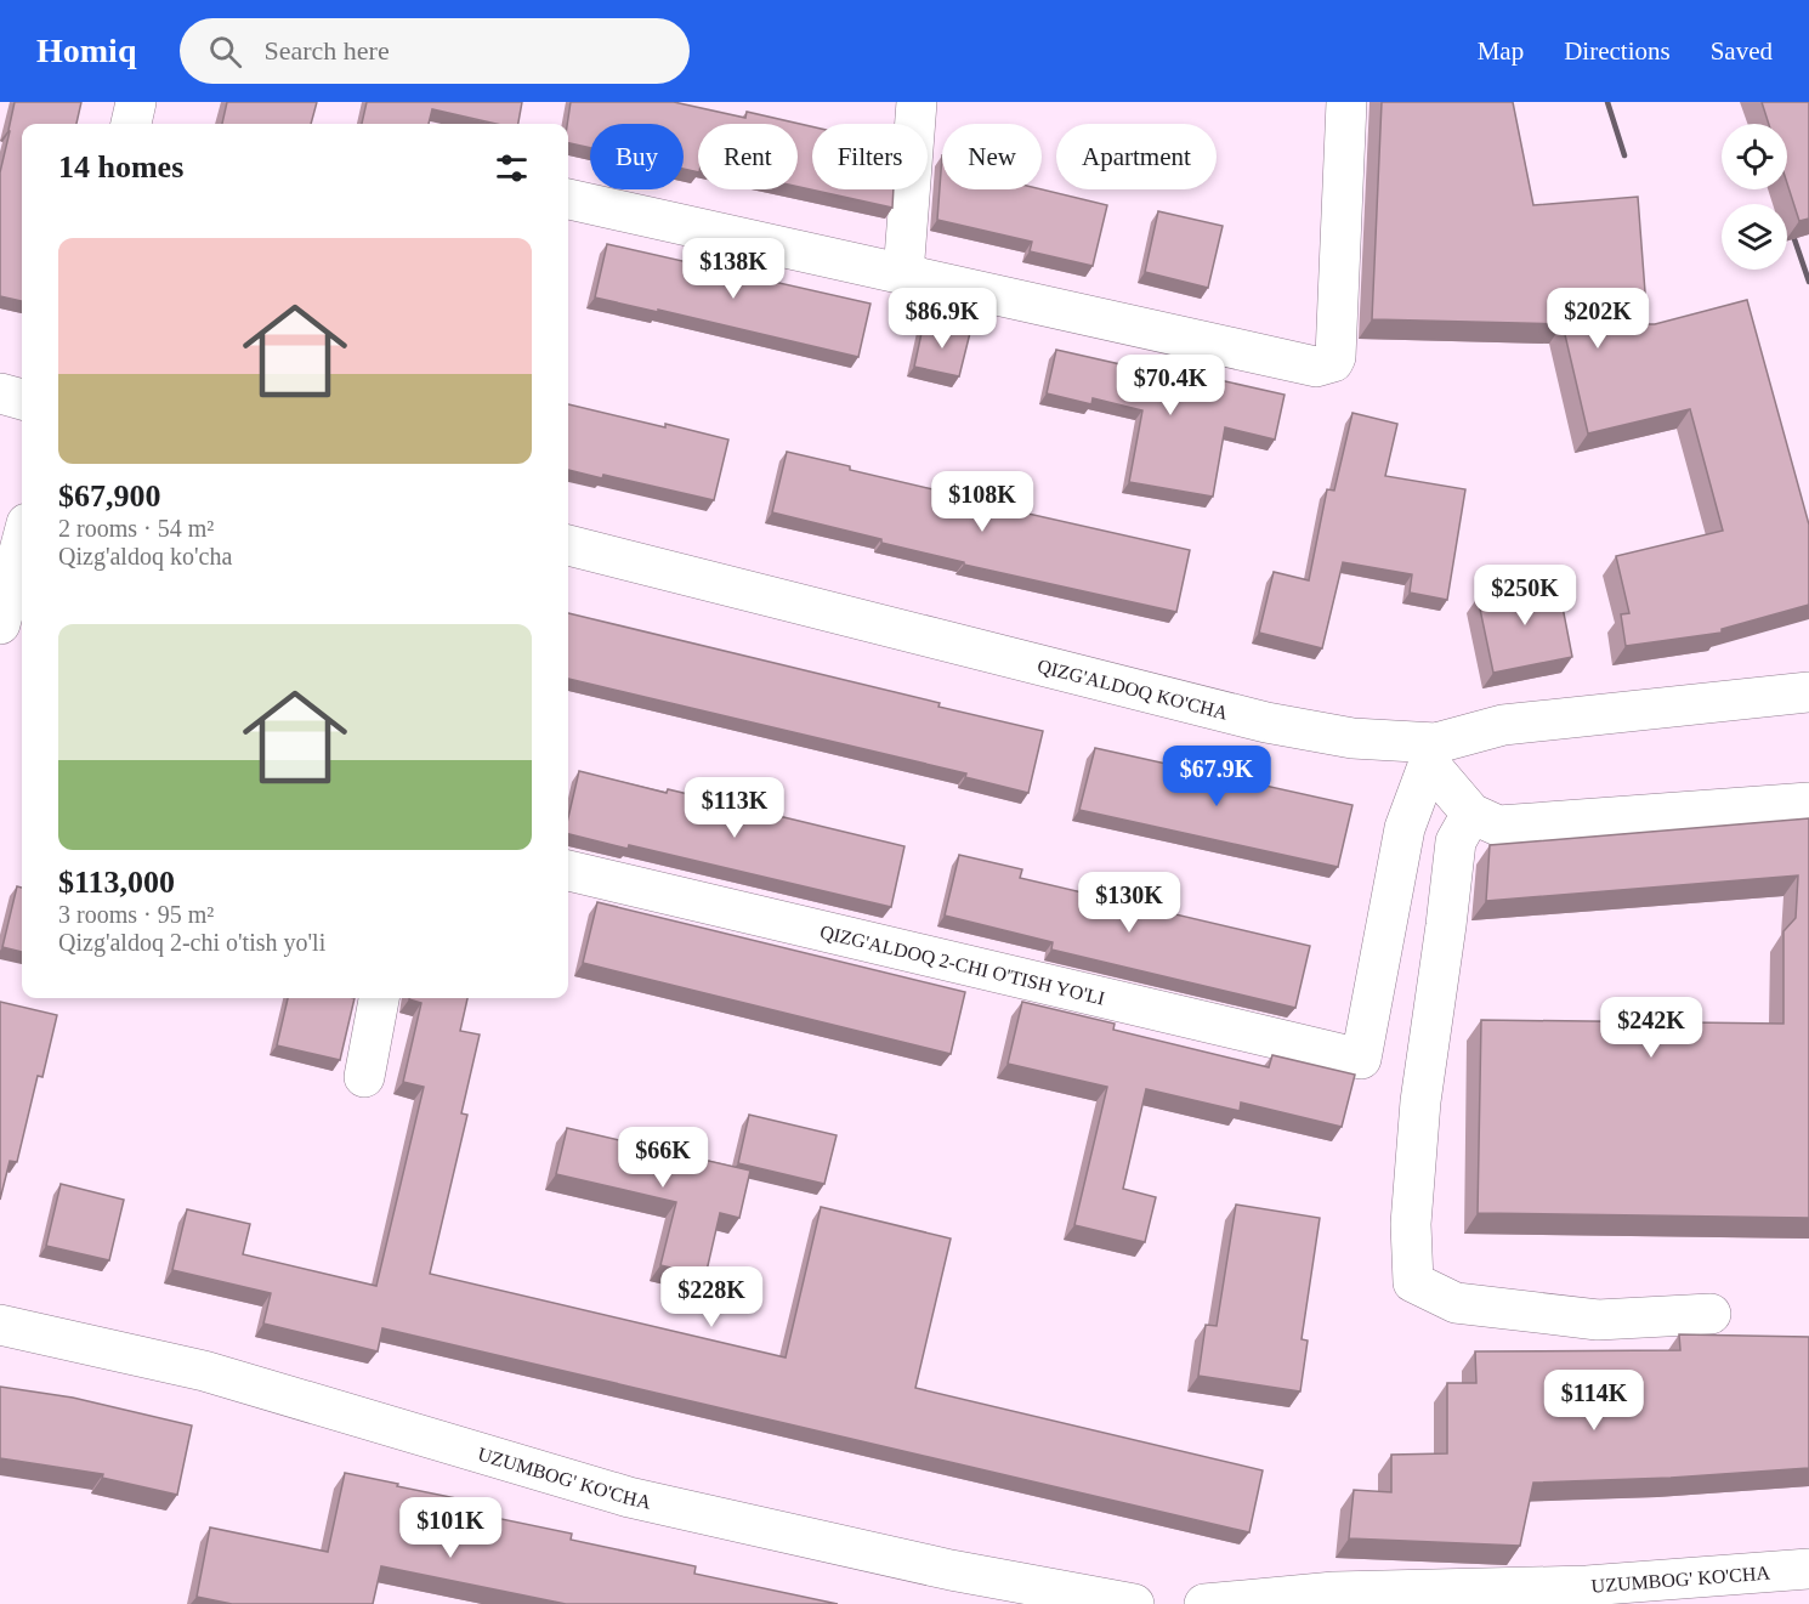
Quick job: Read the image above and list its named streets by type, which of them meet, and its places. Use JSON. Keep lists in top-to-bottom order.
{
  "streets": {
    "street": ["QIZG'ALDOQ KO'CHA", "QIZG'ALDOQ 2-CHI O'TISH YO'LI", "UZUMBOG' KO'CHA"]
  },
  "crossings": [
    ["QIZG'ALDOQ KO'CHA", "QIZG'ALDOQ 2-CHI O'TISH YO'LI"]
  ],
  "page": {
    "header": "Homiq",
    "search": "Search here",
    "nav": ["Map", "Directions", "Saved"],
    "chip": [
      "Buy",
      "Rent",
      "Filters",
      "New",
      "Apartment"
    ],
    "heading": "14 homes",
    "list": [
      {
        "name": "$67,900",
        "note": "2 rooms · 54 m² · Qizg'aldoq ko'cha"
      },
      {
        "name": "$113,000",
        "note": "3 rooms · 95 m² · Qizg'aldoq 2-chi o'tish yo'li"
      }
    ],
    "price": [
      "$138K",
      "$86.9K",
      "$202K",
      "$70.4K",
      "$108K",
      "$250K",
      "$67.9K",
      "$113K",
      "$130K",
      "$242K",
      "$66K",
      "$228K",
      "$114K",
      "$101K"
    ]
  }
}
